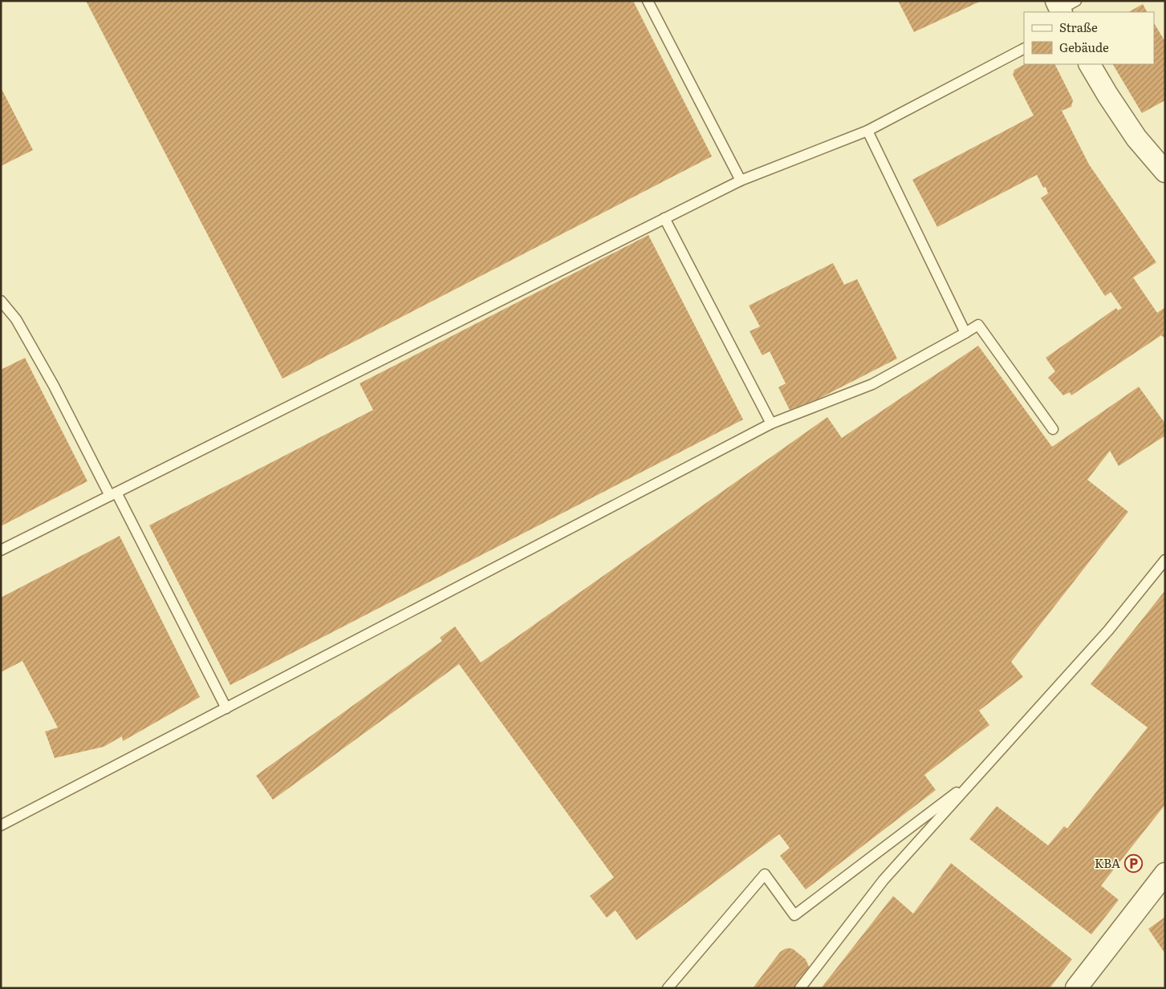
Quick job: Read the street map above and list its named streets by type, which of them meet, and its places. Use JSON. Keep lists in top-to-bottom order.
{
  "places": {
    "parking": ["KBA"]
  },
  "legend": ["Straße", "Gebäude"]
}
